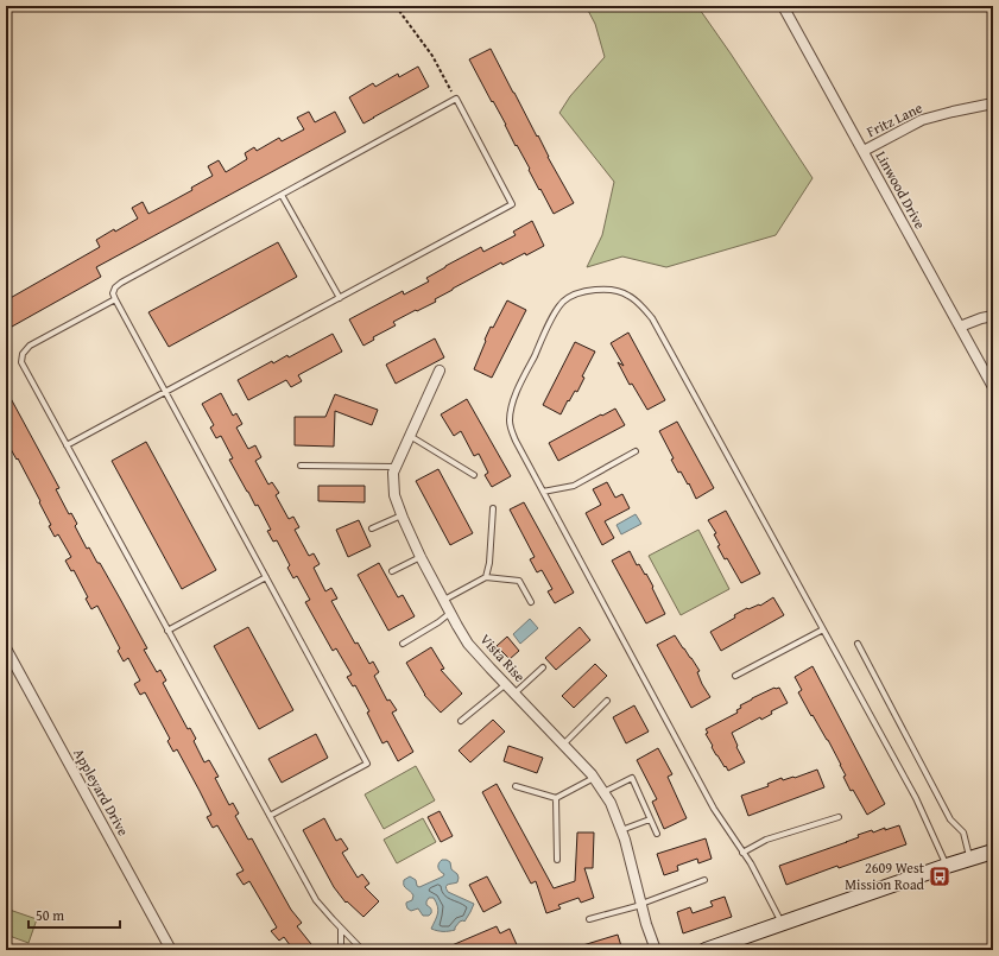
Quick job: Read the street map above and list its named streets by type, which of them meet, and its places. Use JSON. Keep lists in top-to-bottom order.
{
  "streets": {
    "street": [
      "Fritz Lane",
      "Linwood Drive",
      "Vista Rise",
      "Appleyard Drive"
    ]
  },
  "crossings": [
    ["Fritz Lane", "Linwood Drive"]
  ],
  "places": {
    "bus stop": ["2609 West Mission Road"]
  },
  "scale_bar": "50 m"
}
